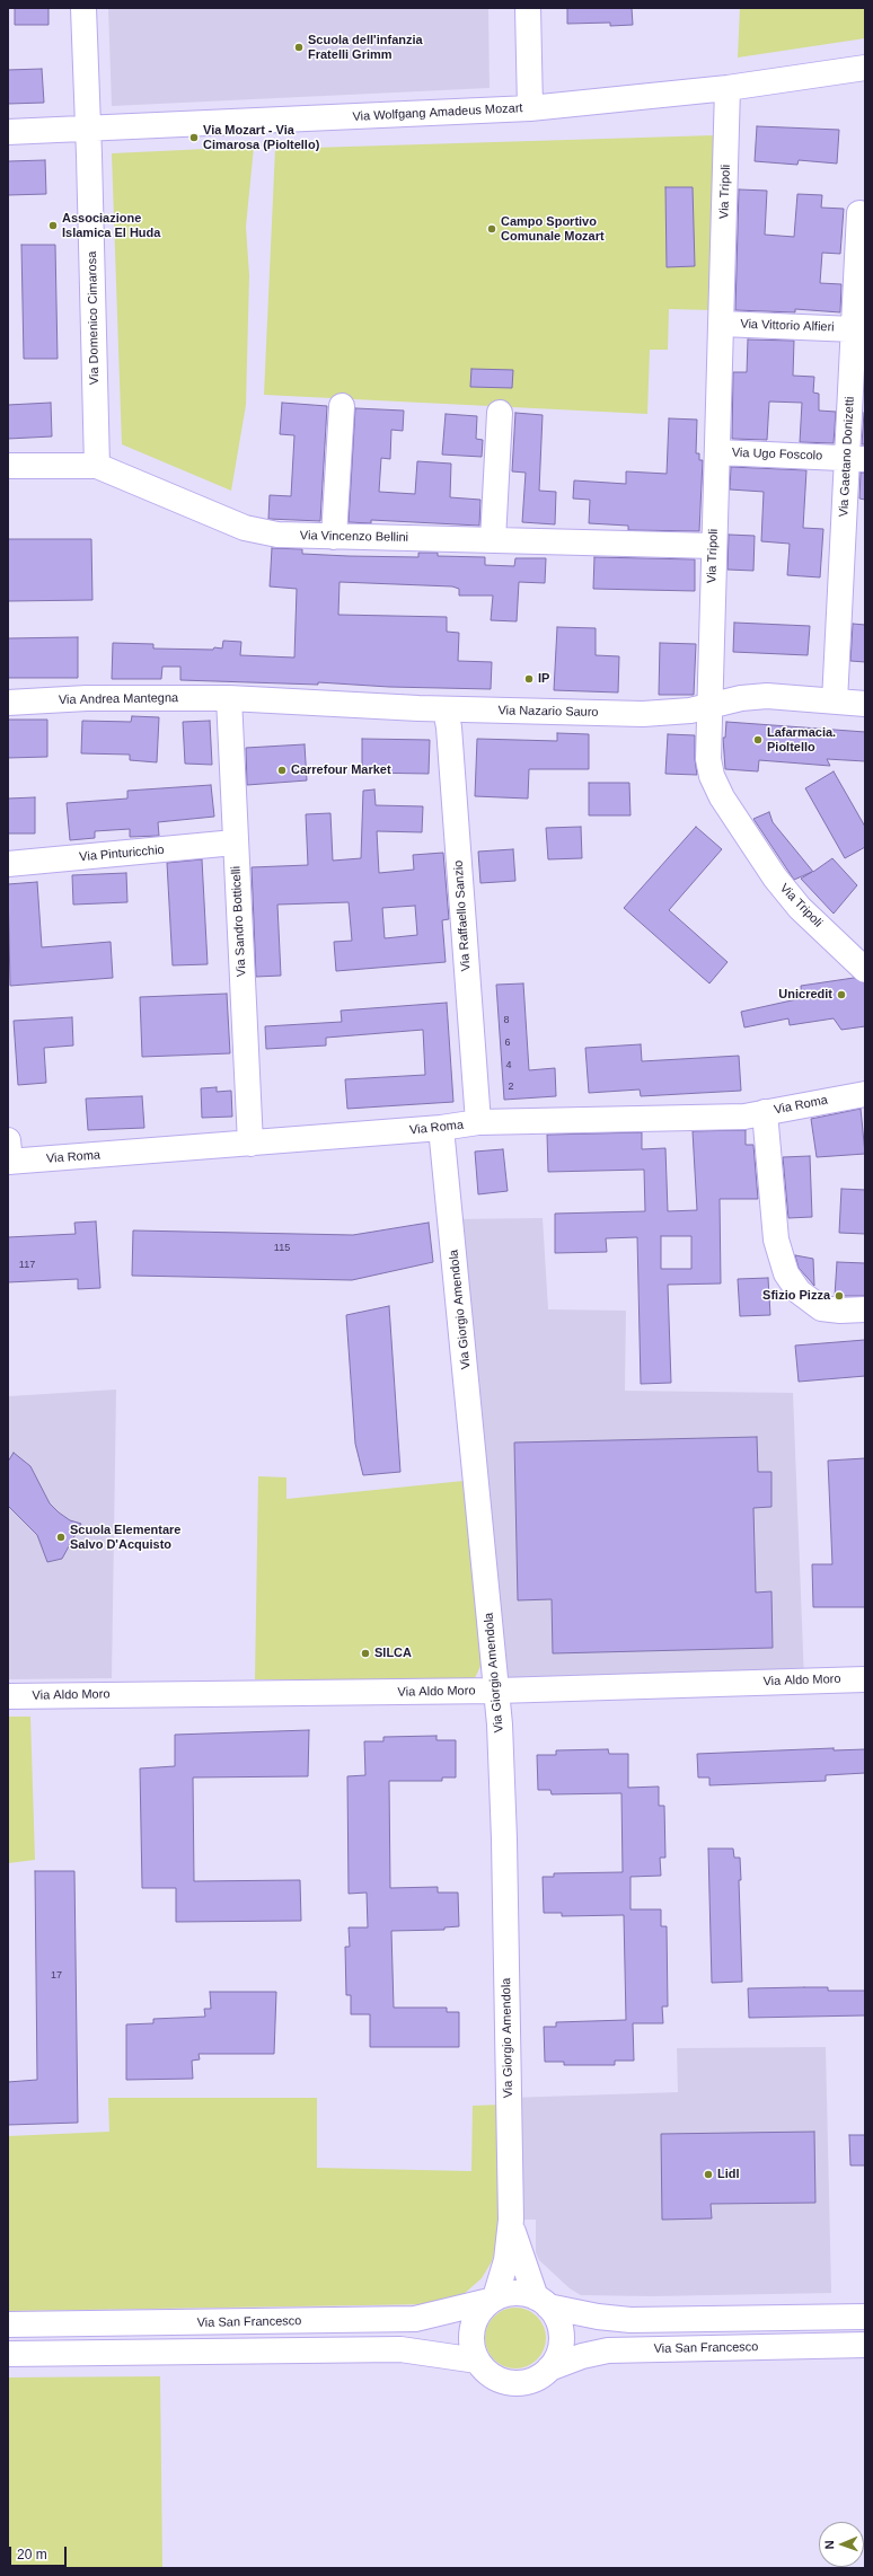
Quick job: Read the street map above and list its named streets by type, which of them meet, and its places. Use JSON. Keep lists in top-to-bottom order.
{
  "streets": {
    "street": [
      "Via Wolfgang Amadeus Mozart",
      "Via Tripoli",
      "Via Domenico Cimarosa",
      "Via Vittorio Alfieri",
      "Via Ugo Foscolo",
      "Via Gaetano Donizetti",
      "Via Vincenzo Bellini",
      "Via Andrea Mantegna",
      "Via Nazario Sauro",
      "Via Pinturicchio",
      "Via Raffaello Sanzio",
      "Via Sandro Botticelli",
      "Via Roma",
      "Via Giorgio Amendola",
      "Via Aldo Moro",
      "Via San Francesco"
    ]
  },
  "crossings": [
    ["Via Wolfgang Amadeus Mozart", "Via Tripoli"],
    ["Via Wolfgang Amadeus Mozart", "Via Domenico Cimarosa"],
    ["Via Tripoli", "Via Vittorio Alfieri"],
    ["Via Tripoli", "Via Ugo Foscolo"],
    ["Via Tripoli", "Via Vincenzo Bellini"],
    ["Via Tripoli", "Via Nazario Sauro"],
    ["Via Domenico Cimarosa", "Via Vincenzo Bellini"],
    ["Via Vittorio Alfieri", "Via Gaetano Donizetti"],
    ["Via Ugo Foscolo", "Via Gaetano Donizetti"],
    ["Via Gaetano Donizetti", "Via Nazario Sauro"],
    ["Via Andrea Mantegna", "Via Nazario Sauro"],
    ["Via Andrea Mantegna", "Via Sandro Botticelli"],
    ["Via Nazario Sauro", "Via Raffaello Sanzio"],
    ["Via Nazario Sauro", "Via Sandro Botticelli"],
    ["Via Pinturicchio", "Via Sandro Botticelli"],
    ["Via Raffaello Sanzio", "Via Roma"],
    ["Via Sandro Botticelli", "Via Roma"],
    ["Via Roma", "Via Giorgio Amendola"],
    ["Via Giorgio Amendola", "Via Aldo Moro"],
    ["Via Giorgio Amendola", "Via San Francesco"]
  ],
  "places": [
    "Scuola dell'infanzia Fratelli Grimm",
    "Via Mozart - Via Cimarosa (Pioltello)",
    "Associazione Islamica El Huda",
    "Campo Sportivo Comunale Mozart",
    "IP",
    "Lafarmacia. Pioltello",
    "Carrefour Market",
    "Unicredit",
    "Sfizio Pizza",
    "Scuola Elementare Salvo D'Acquisto",
    "SILCA",
    "Lidl"
  ],
  "house_numbers": [
    "8",
    "6",
    "4",
    "2",
    "115",
    "117",
    "17"
  ],
  "scale_bar": "20 m",
  "north": "left"
}
